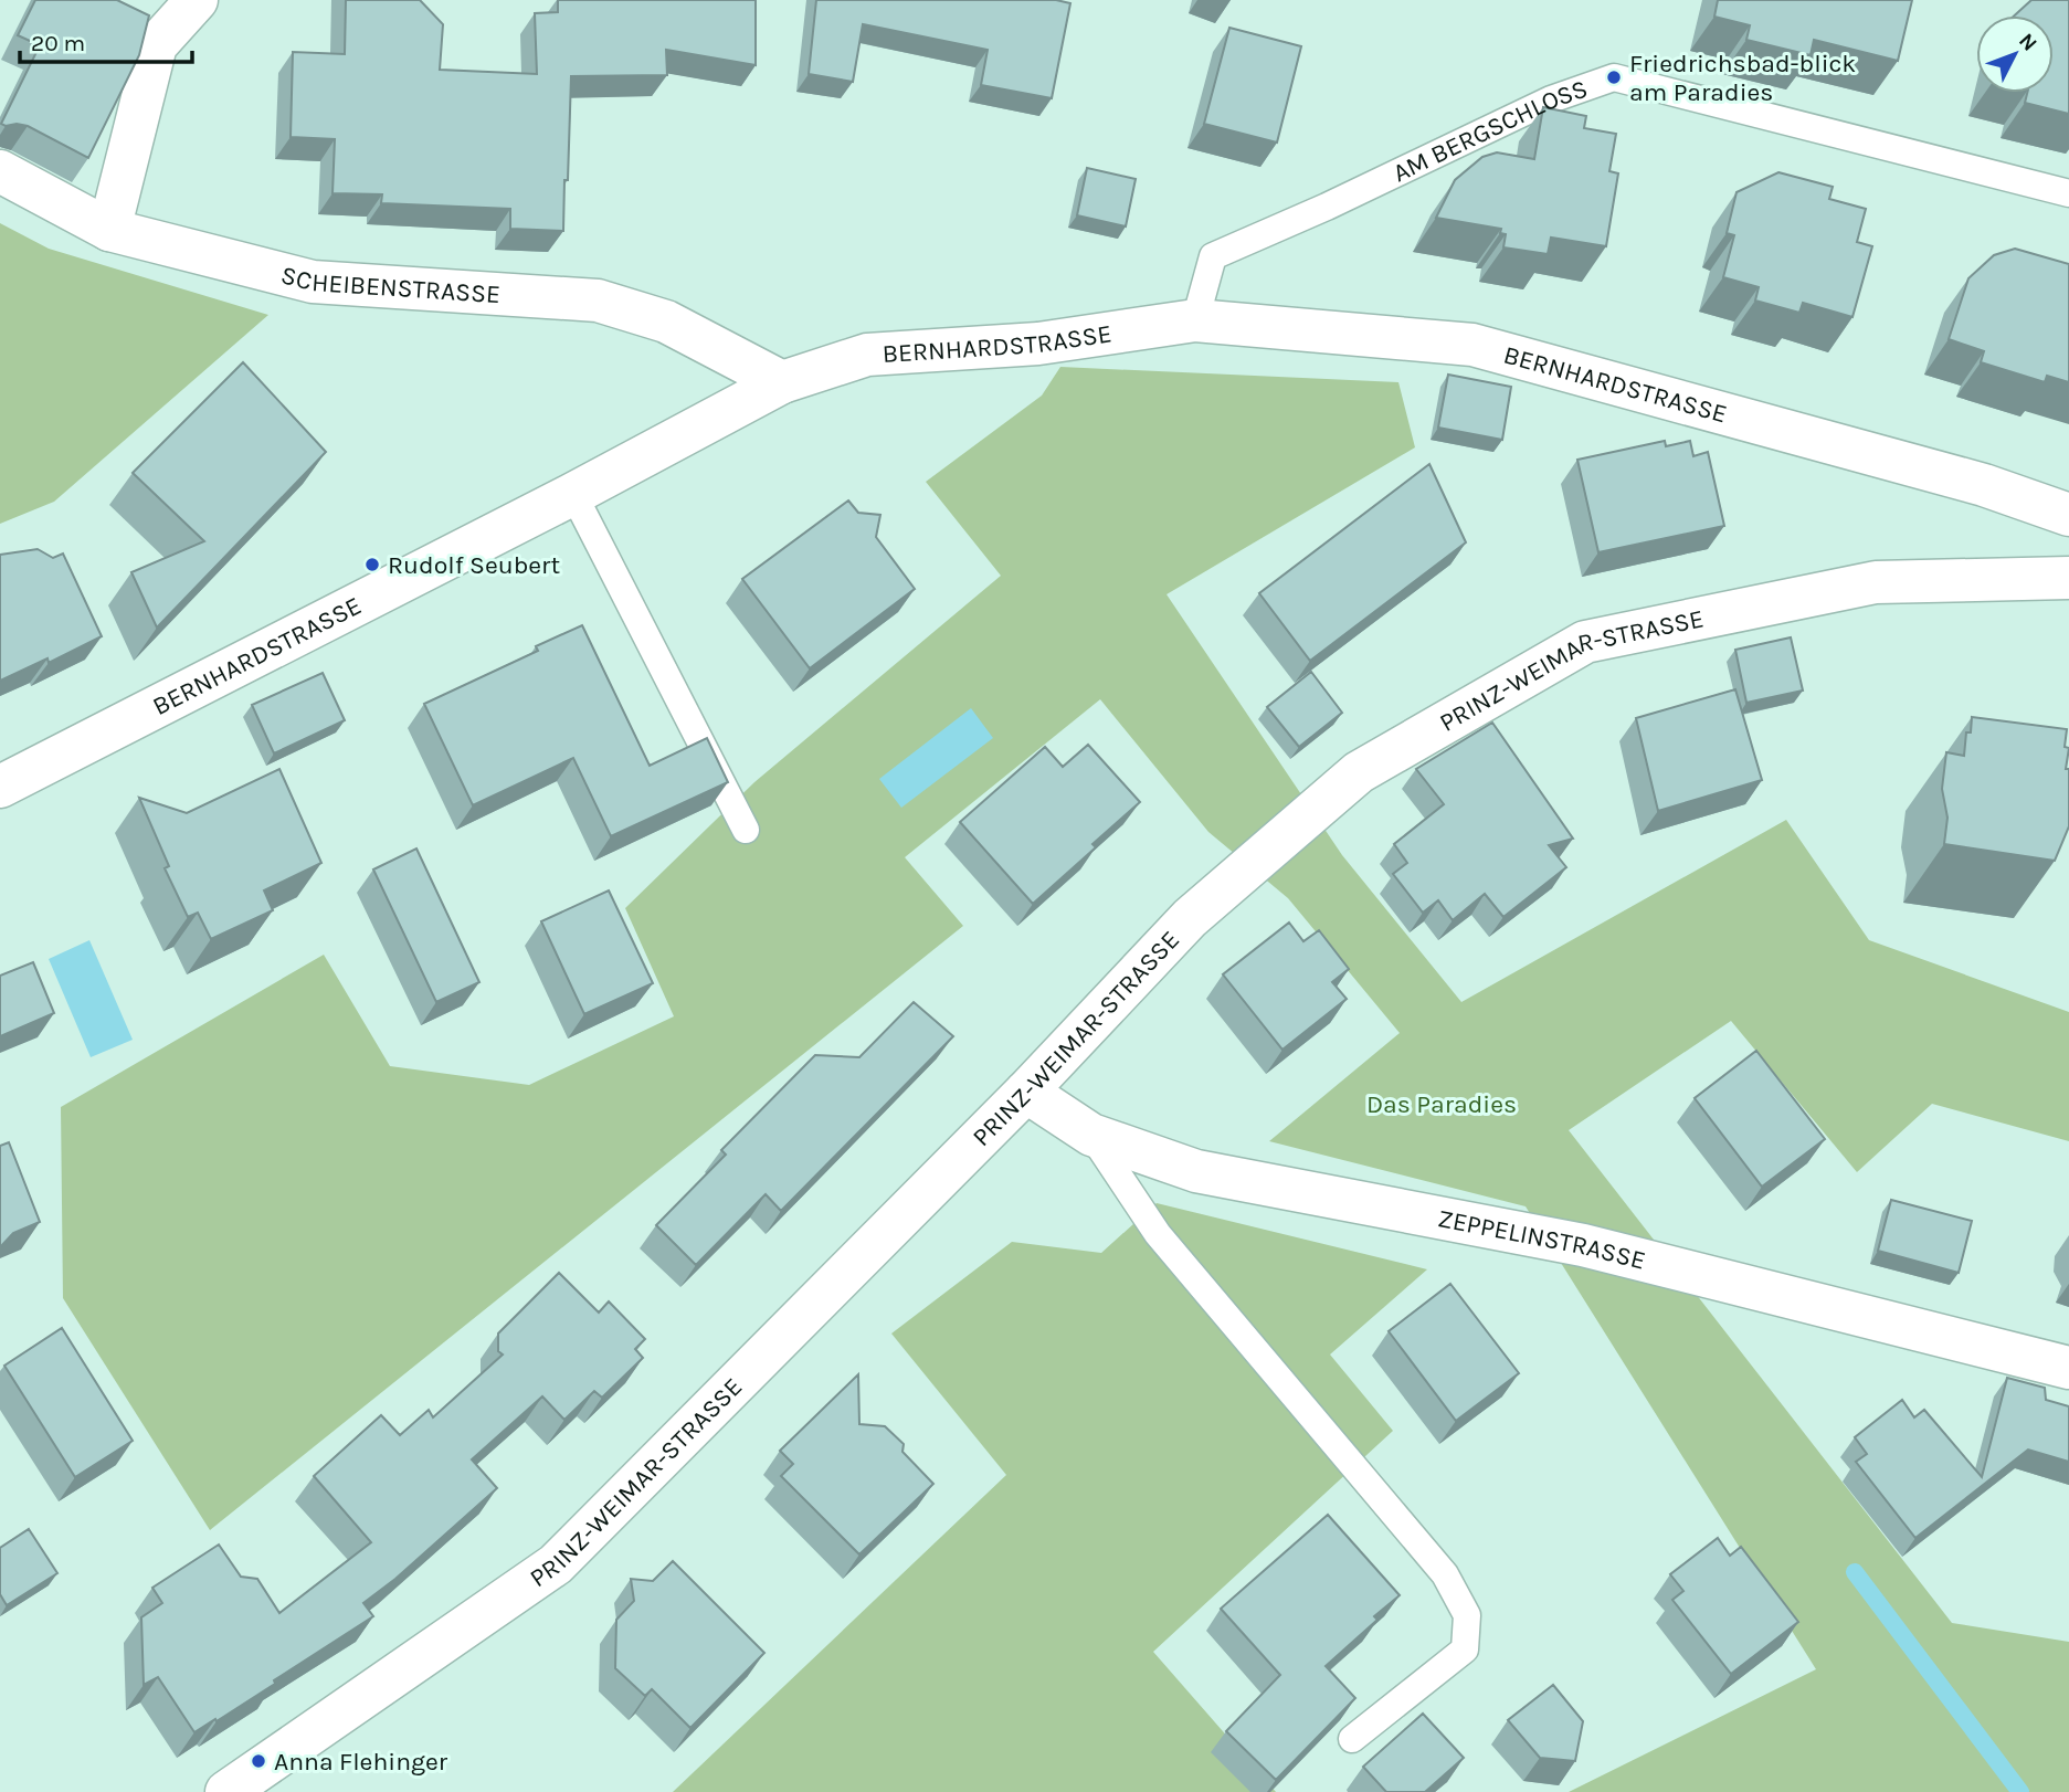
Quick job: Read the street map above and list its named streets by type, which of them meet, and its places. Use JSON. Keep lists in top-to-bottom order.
{
  "streets": {
    "street": [
      "SCHEIBENSTRASSE",
      "BERNHARDSTRASSE",
      "PRINZ-WEIMAR-STRASSE",
      "ZEPPELINSTRASSE"
    ],
    "lane": ["AM BERGSCHLOSS"]
  },
  "crossings": [
    ["AM BERGSCHLOSS", "BERNHARDSTRASSE"],
    ["SCHEIBENSTRASSE", "BERNHARDSTRASSE"],
    ["PRINZ-WEIMAR-STRASSE", "ZEPPELINSTRASSE"]
  ],
  "parks": ["Das Paradies"],
  "places": ["Friedrichsbad-blick am Paradies", "Rudolf Seubert", "Anna Flehinger"],
  "scale_bar": "20 m",
  "north": "top right"
}
